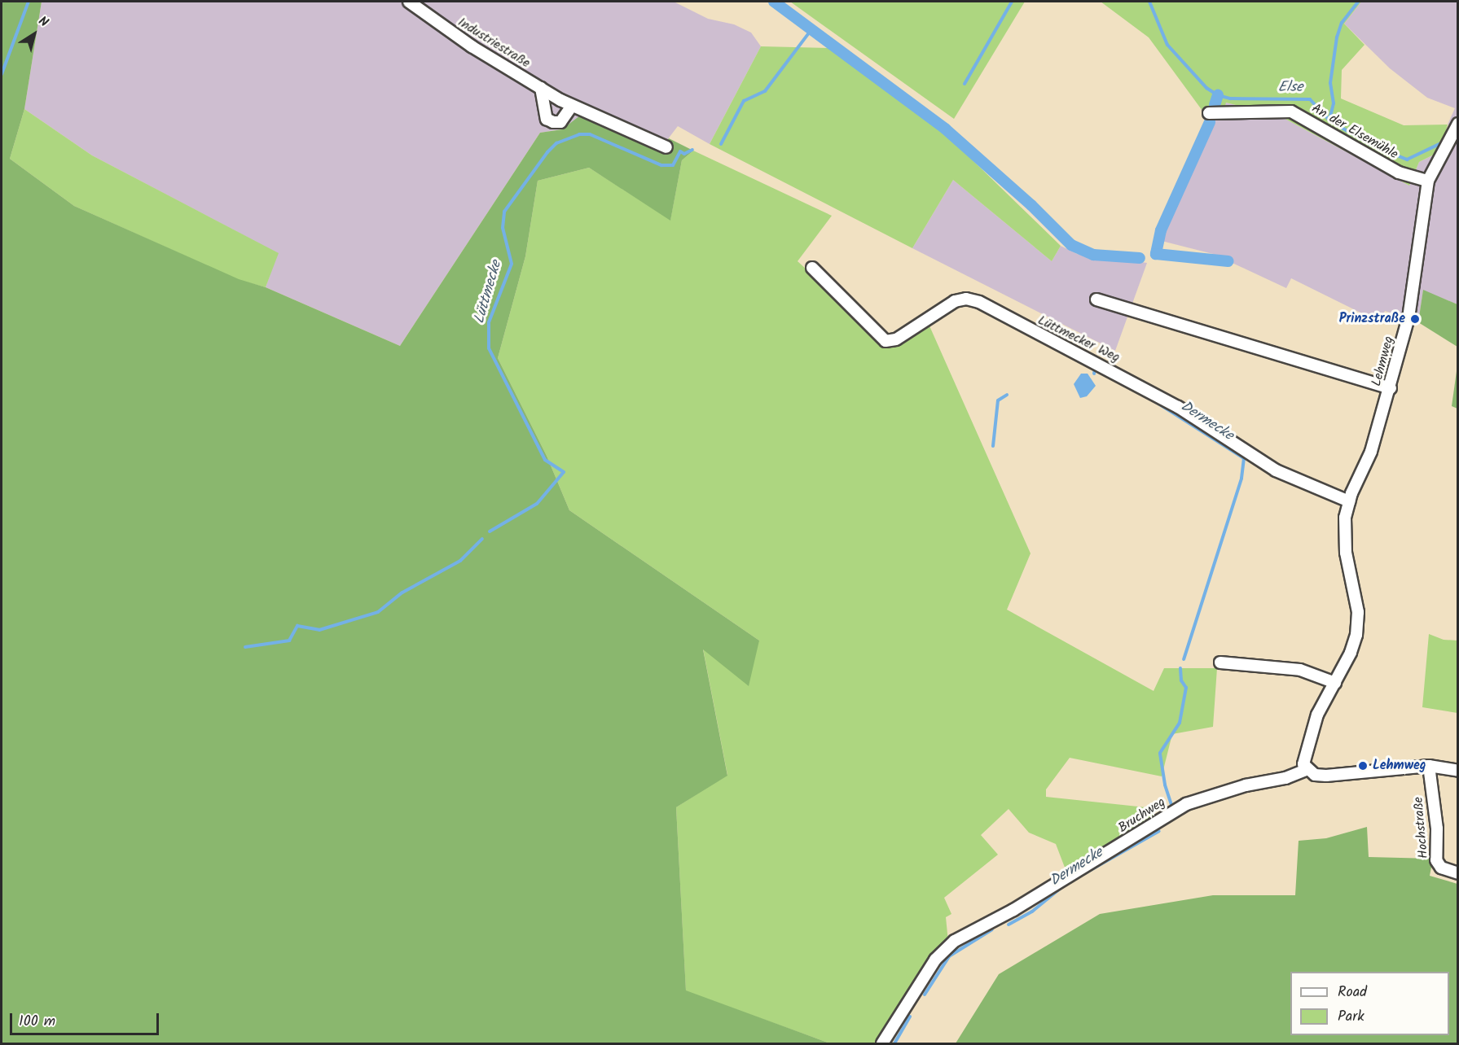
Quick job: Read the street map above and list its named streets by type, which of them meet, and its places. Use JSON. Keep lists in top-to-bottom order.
{
  "streets": {
    "street": [
      "Industriestraße",
      "An der Elsemühle",
      "Lüttmecker Weg",
      "Lehmweg",
      "Bruchweg",
      "Hochstraße"
    ]
  },
  "crossings": [
    ["An der Elsemühle", "Lehmweg"],
    ["Lüttmecker Weg", "Lehmweg"],
    ["Lehmweg", "Bruchweg"]
  ],
  "water": ["Else", "Lüttmecke", "Dermecke"],
  "places": ["Prinzstraße", "Lehmweg"],
  "legend": ["Road", "Park"],
  "scale_bar": "100 m",
  "north": "top right"
}
